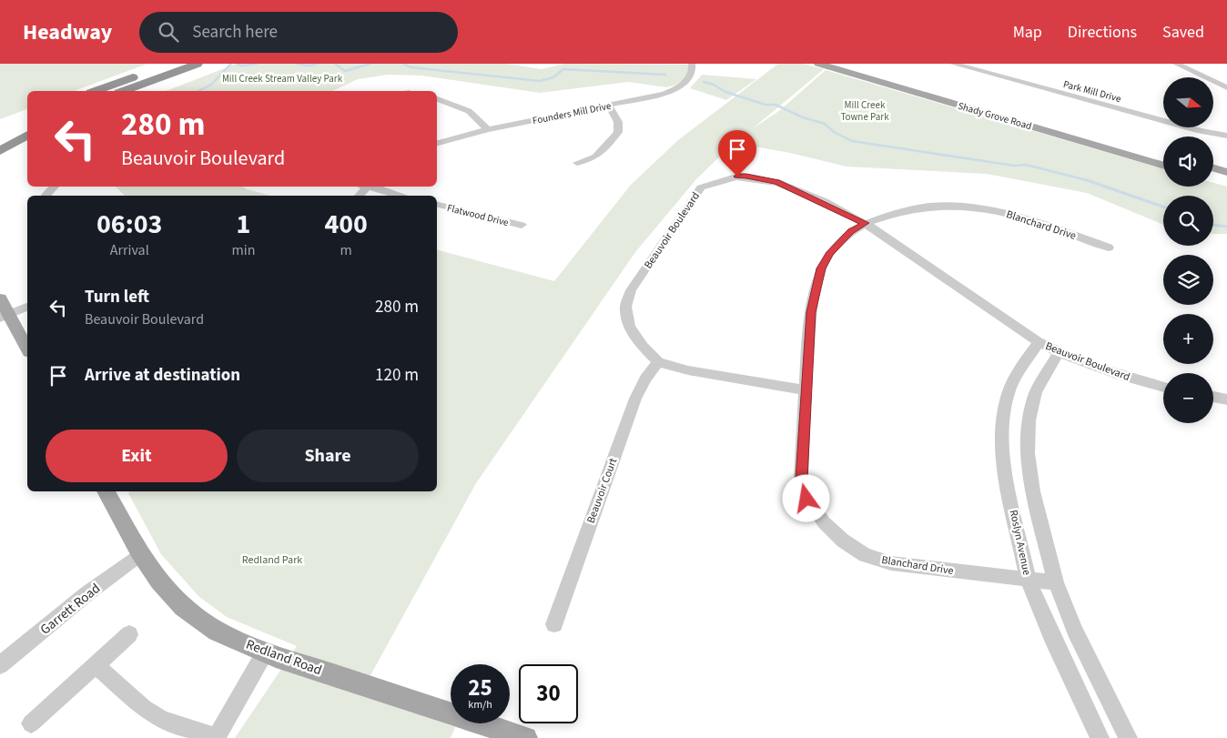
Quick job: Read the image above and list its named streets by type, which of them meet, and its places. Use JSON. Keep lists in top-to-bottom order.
{
  "streets": {
    "main road": ["Shady Grove Road", "Redland Road"],
    "street": [
      "Park Mill Drive",
      "Founders Mill Drive",
      "Flatwood Drive",
      "Blanchard Drive",
      "Beauvoir Boulevard",
      "Beauvoir Court",
      "Roslyn Avenue",
      "Garrett Road"
    ]
  },
  "crossings": [
    ["Blanchard Drive", "Beauvoir Boulevard"],
    ["Blanchard Drive", "Roslyn Avenue"],
    ["Beauvoir Boulevard", "Beauvoir Court"],
    ["Beauvoir Boulevard", "Roslyn Avenue"],
    ["Garrett Road", "Redland Road"]
  ],
  "parks": ["Mill Creek Stream Valley Park", "Mill Creek Towne Park", "Redland Park"],
  "north": "right",
  "page": {
    "header": "Headway",
    "search": "Search here",
    "nav": ["Map", "Directions", "Saved"],
    "map_buttons": ["+", "−"],
    "turn": ["280 m", "Beauvoir Boulevard"],
    "eta": [
      "06:03",
      "Arrival",
      "1",
      "min",
      "400",
      "m"
    ],
    "list": [
      {
        "name": "Turn left",
        "note": "Beauvoir Boulevard",
        "value": "280 m"
      },
      {
        "name": "Arrive at destination",
        "value": "120 m"
      }
    ],
    "buttons": ["Exit", "Share"],
    "speed": "25 km/h",
    "limit": "30"
  }
}
